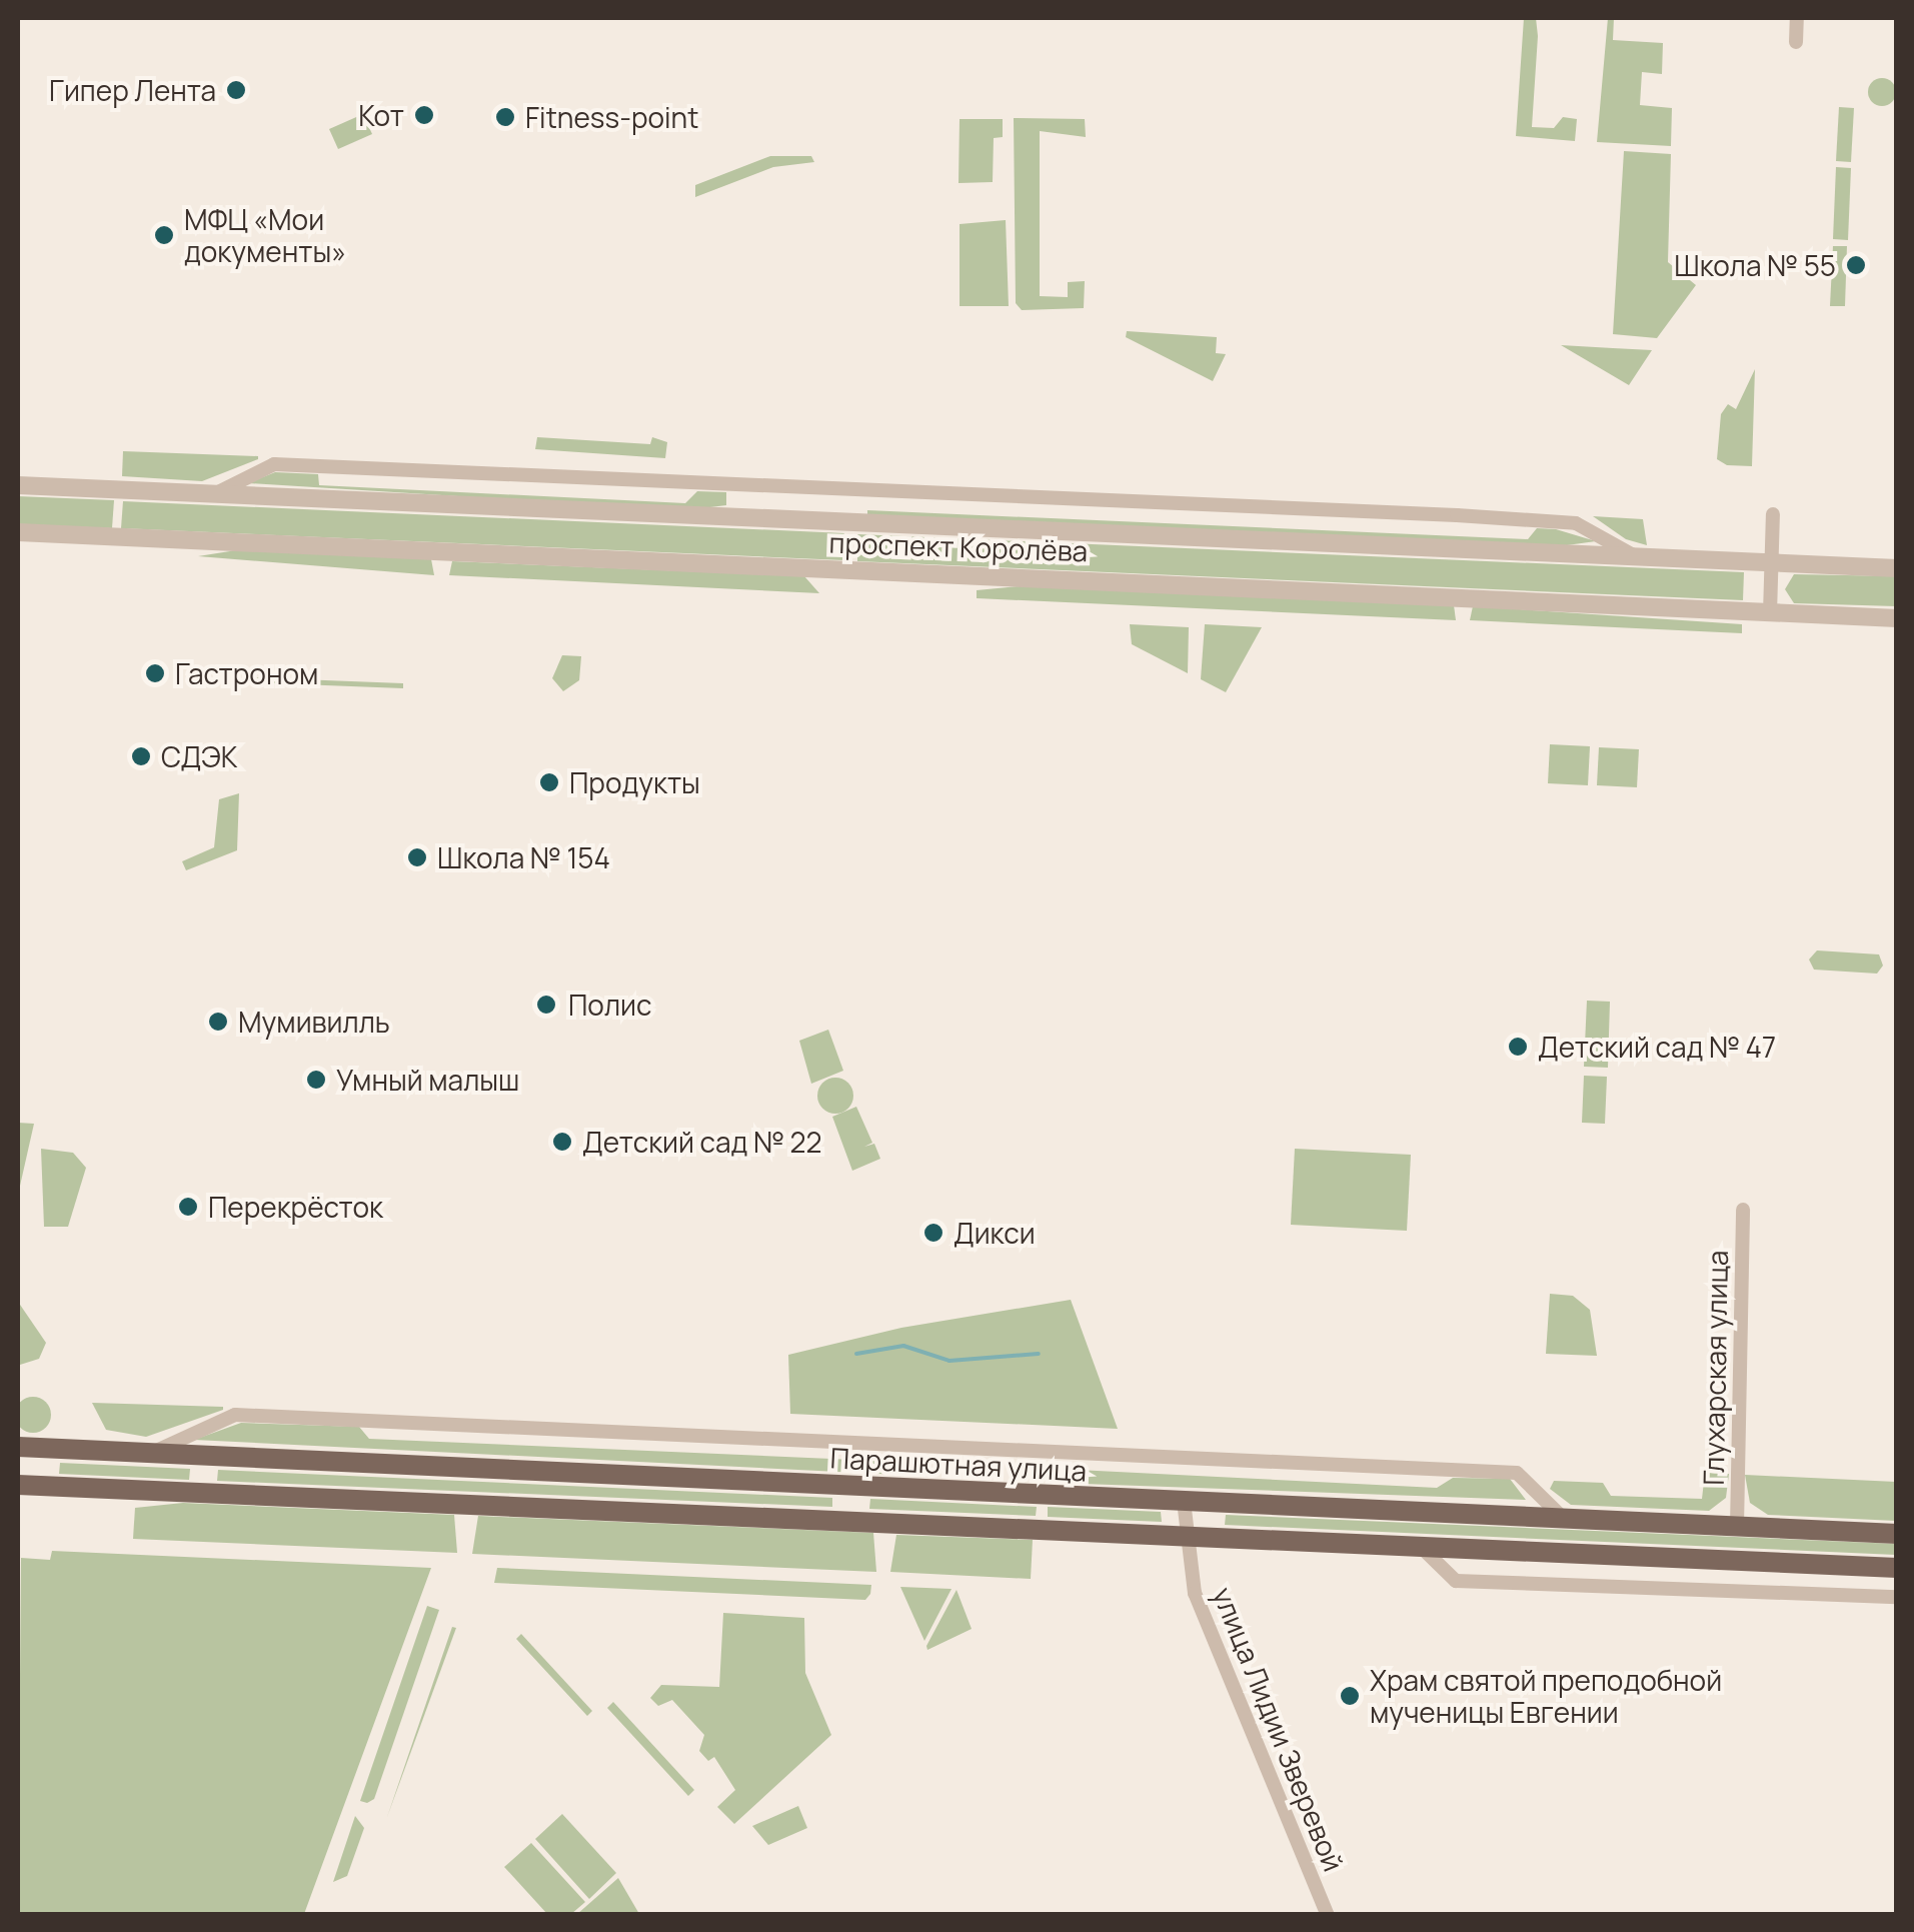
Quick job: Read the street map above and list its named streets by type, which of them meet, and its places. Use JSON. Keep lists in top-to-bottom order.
{
  "streets": {
    "main road": ["Парашютная улица"],
    "street": ["проспект Королёва", "Глухарская улица", "улица Лидии Зверевой"]
  },
  "crossings": [
    ["Глухарская улица", "Парашютная улица"],
    ["Парашютная улица", "улица Лидии Зверевой"]
  ],
  "places": [
    "Гипер Лента",
    "Кот",
    "Fitness-point",
    "МФЦ «Мои документы»",
    "Школа № 55",
    "Гастроном",
    "СДЭК",
    "Продукты",
    "Школа № 154",
    "Полис",
    "Мумивилль",
    "Детский сад № 47",
    "Умный малыш",
    "Детский сад № 22",
    "Перекрёсток",
    "Дикси",
    "Храм святой преподобной мученицы Евгении"
  ]
}
